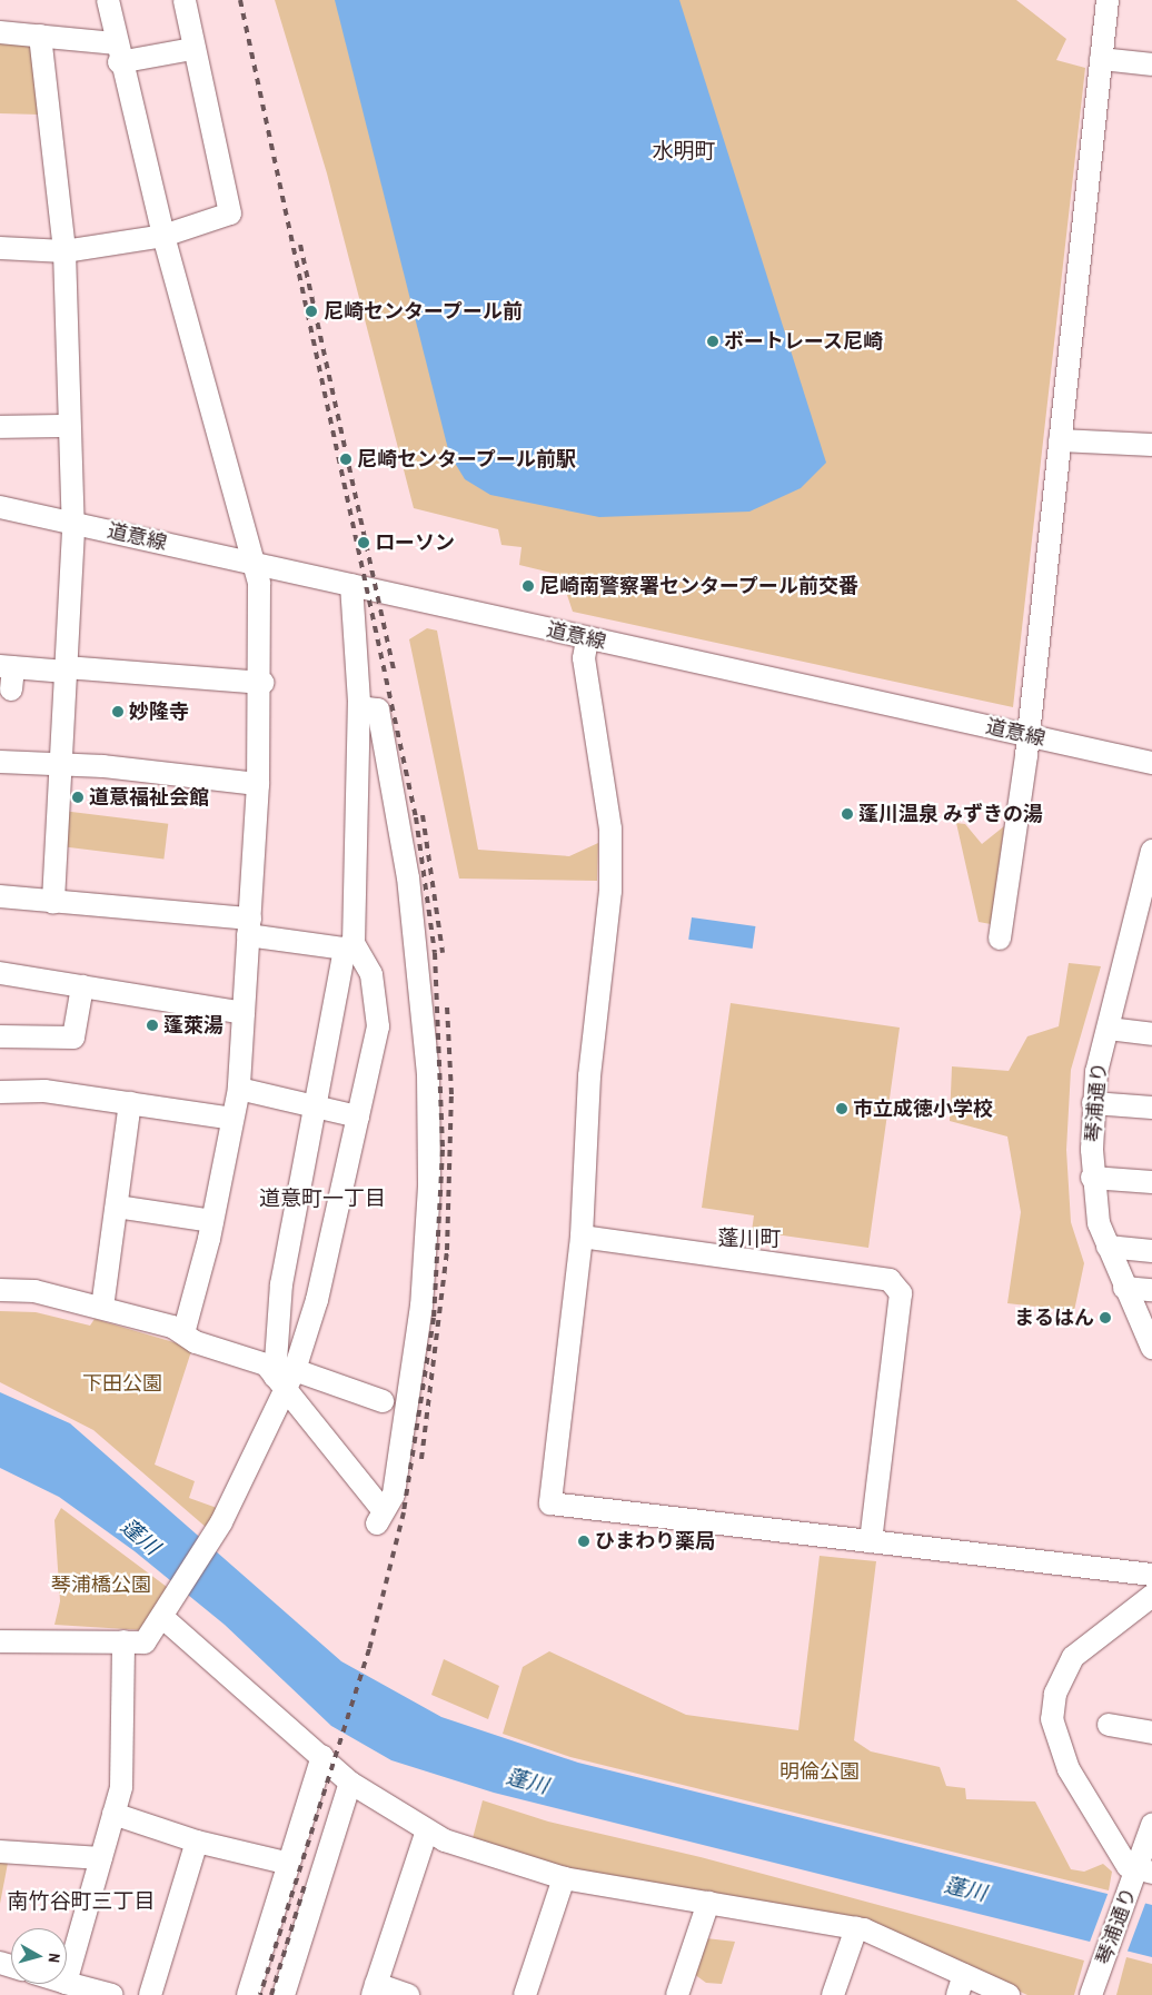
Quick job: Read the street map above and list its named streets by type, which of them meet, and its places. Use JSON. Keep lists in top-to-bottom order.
{
  "streets": {
    "street": ["道意線", "琴浦通り"]
  },
  "districts": [
    "水明町",
    "道意町一丁目",
    "蓬川町",
    "南竹谷町三丁目"
  ],
  "water": ["蓬川"],
  "parks": ["下田公園", "琴浦橋公園", "明倫公園"],
  "places": [
    "尼崎センタープール前",
    "ボートレース尼崎",
    "尼崎センタープール前駅",
    "ローソン",
    "尼崎南警察署センタープール前交番",
    "妙隆寺",
    "道意福祉会館",
    "蓬川温泉 みずきの湯",
    "蓬萊湯",
    "市立成徳小学校",
    "まるはん",
    "ひまわり薬局"
  ],
  "north": "right"
}
